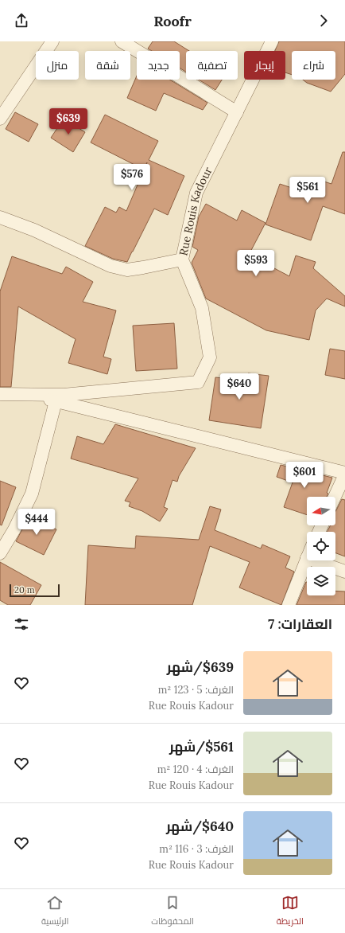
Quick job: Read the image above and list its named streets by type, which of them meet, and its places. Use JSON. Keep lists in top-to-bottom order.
{
  "streets": {
    "street": ["Rue Rouis Kadour"]
  },
  "scale_bar": "20 m",
  "north": "left",
  "page": {
    "header": "Roofr",
    "chip": [
      "شراء",
      "إيجار",
      "تصفية",
      "جديد",
      "شقة",
      "منزل"
    ],
    "price": [
      "$639",
      "$576",
      "$561",
      "$593",
      "$640",
      "$601",
      "$444"
    ],
    "scale": "20 m",
    "heading": "العقارات: 7",
    "list": [
      {
        "name": "$639/شهر",
        "note": "الغرف: 5 · 123 m² · Rue Rouis Kadour"
      },
      {
        "name": "$561/شهر",
        "note": "الغرف: 4 · 120 m² · Rue Rouis Kadour"
      },
      {
        "name": "$640/شهر",
        "note": "الغرف: 3 · 116 m² · Rue Rouis Kadour"
      }
    ],
    "tabs": ["الخريطة", "المحفوظات", "الرئيسية"]
  }
}
